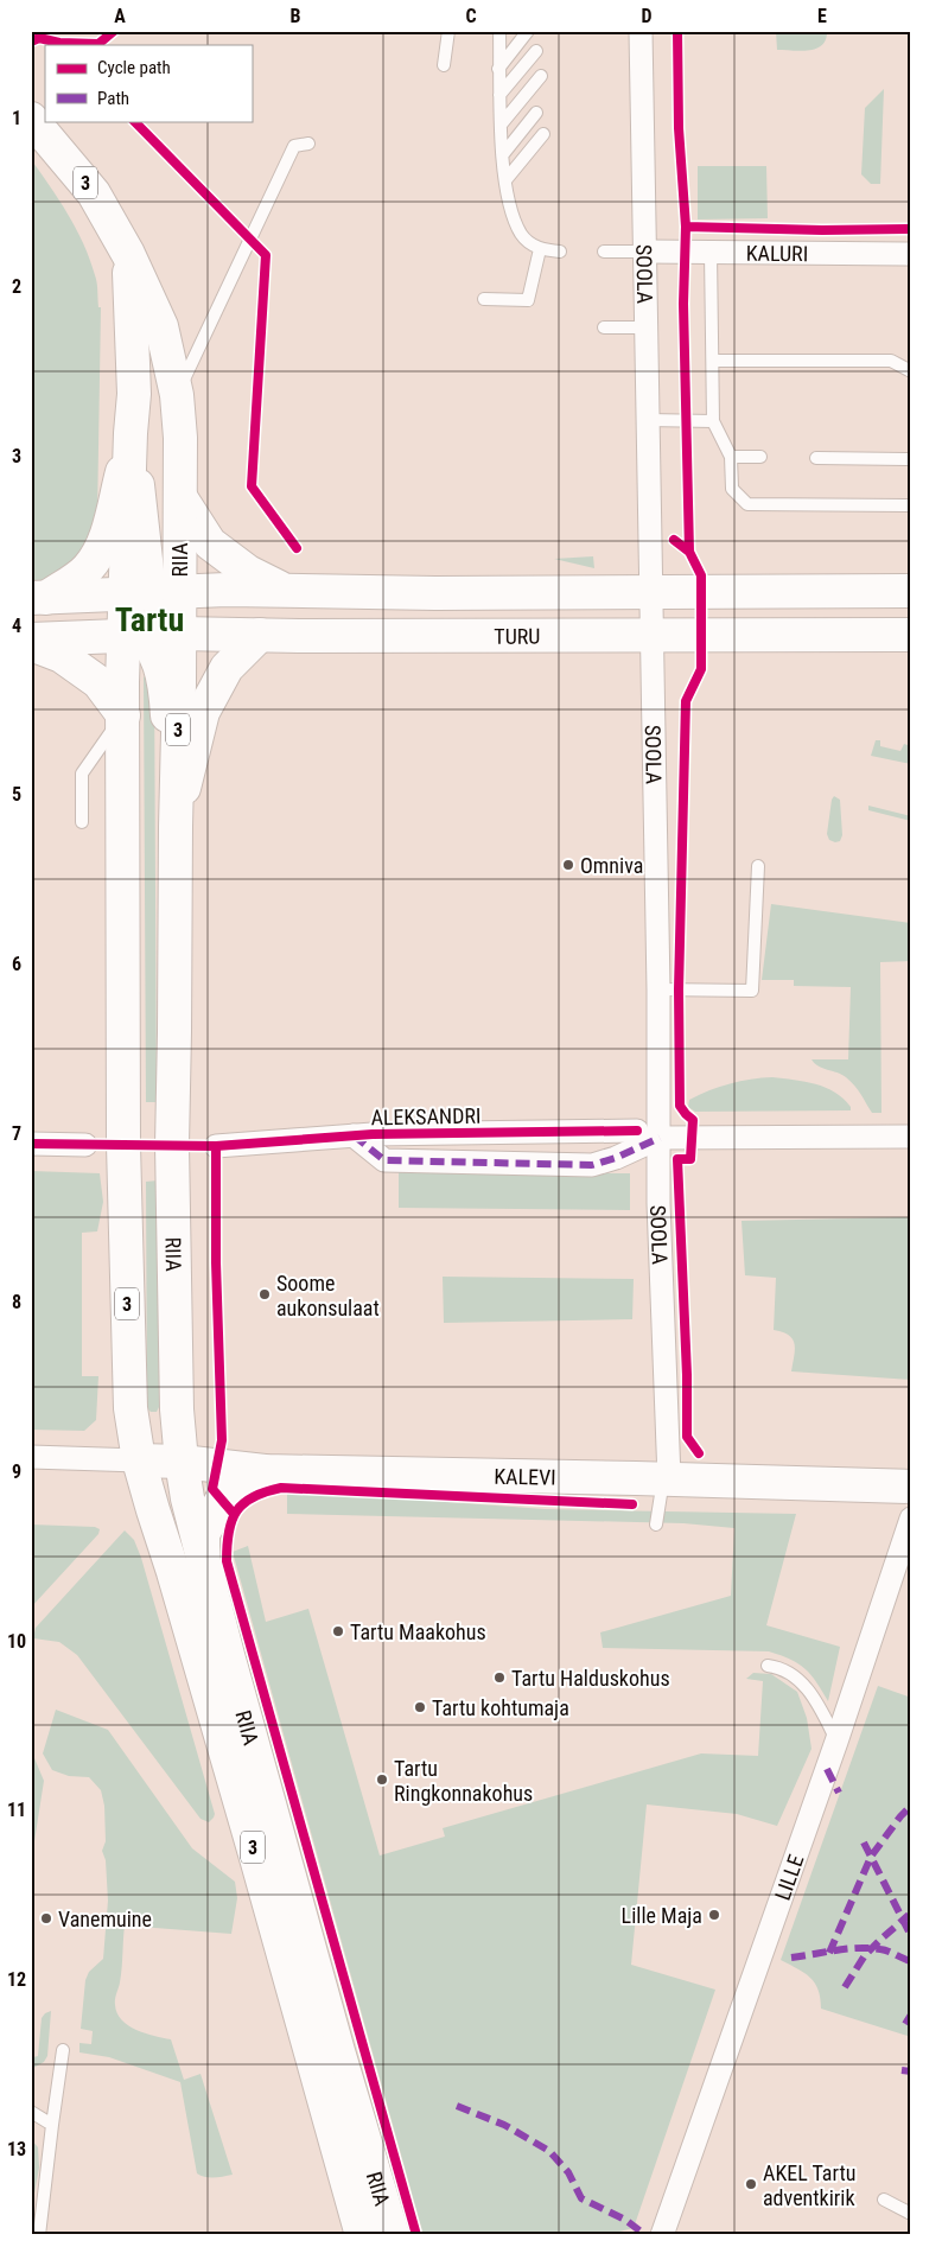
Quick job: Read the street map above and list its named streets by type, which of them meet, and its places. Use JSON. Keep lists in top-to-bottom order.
{
  "streets": {
    "main road": [
      "3",
      "RIIA",
      "TURU",
      "KALEVI"
    ],
    "street": [
      "KALURI",
      "SOOLA",
      "ALEKSANDRI",
      "LILLE"
    ]
  },
  "crossings": [
    ["KALURI", "SOOLA"],
    ["SOOLA", "TURU"],
    ["SOOLA", "ALEKSANDRI"],
    ["SOOLA", "KALEVI"],
    ["RIIA", "TURU"],
    ["RIIA", "KALEVI"]
  ],
  "districts": ["Tartu"],
  "places": [
    "Omniva",
    "Soome aukonsulaat",
    "Tartu Maakohus",
    "Tartu Halduskohus",
    "Tartu kohtumaja",
    "Tartu Ringkonnakohus",
    "Lille Maja",
    "Vanemuine",
    "AKEL Tartu adventkirik"
  ],
  "legend": ["Cycle path", "Path"],
  "grid": {
    "columns": [
      "A",
      "B",
      "C",
      "D",
      "E"
    ],
    "rows": [
      "1",
      "2",
      "3",
      "4",
      "5",
      "6",
      "7",
      "8",
      "9",
      "10",
      "11",
      "12",
      "13"
    ]
  }
}
